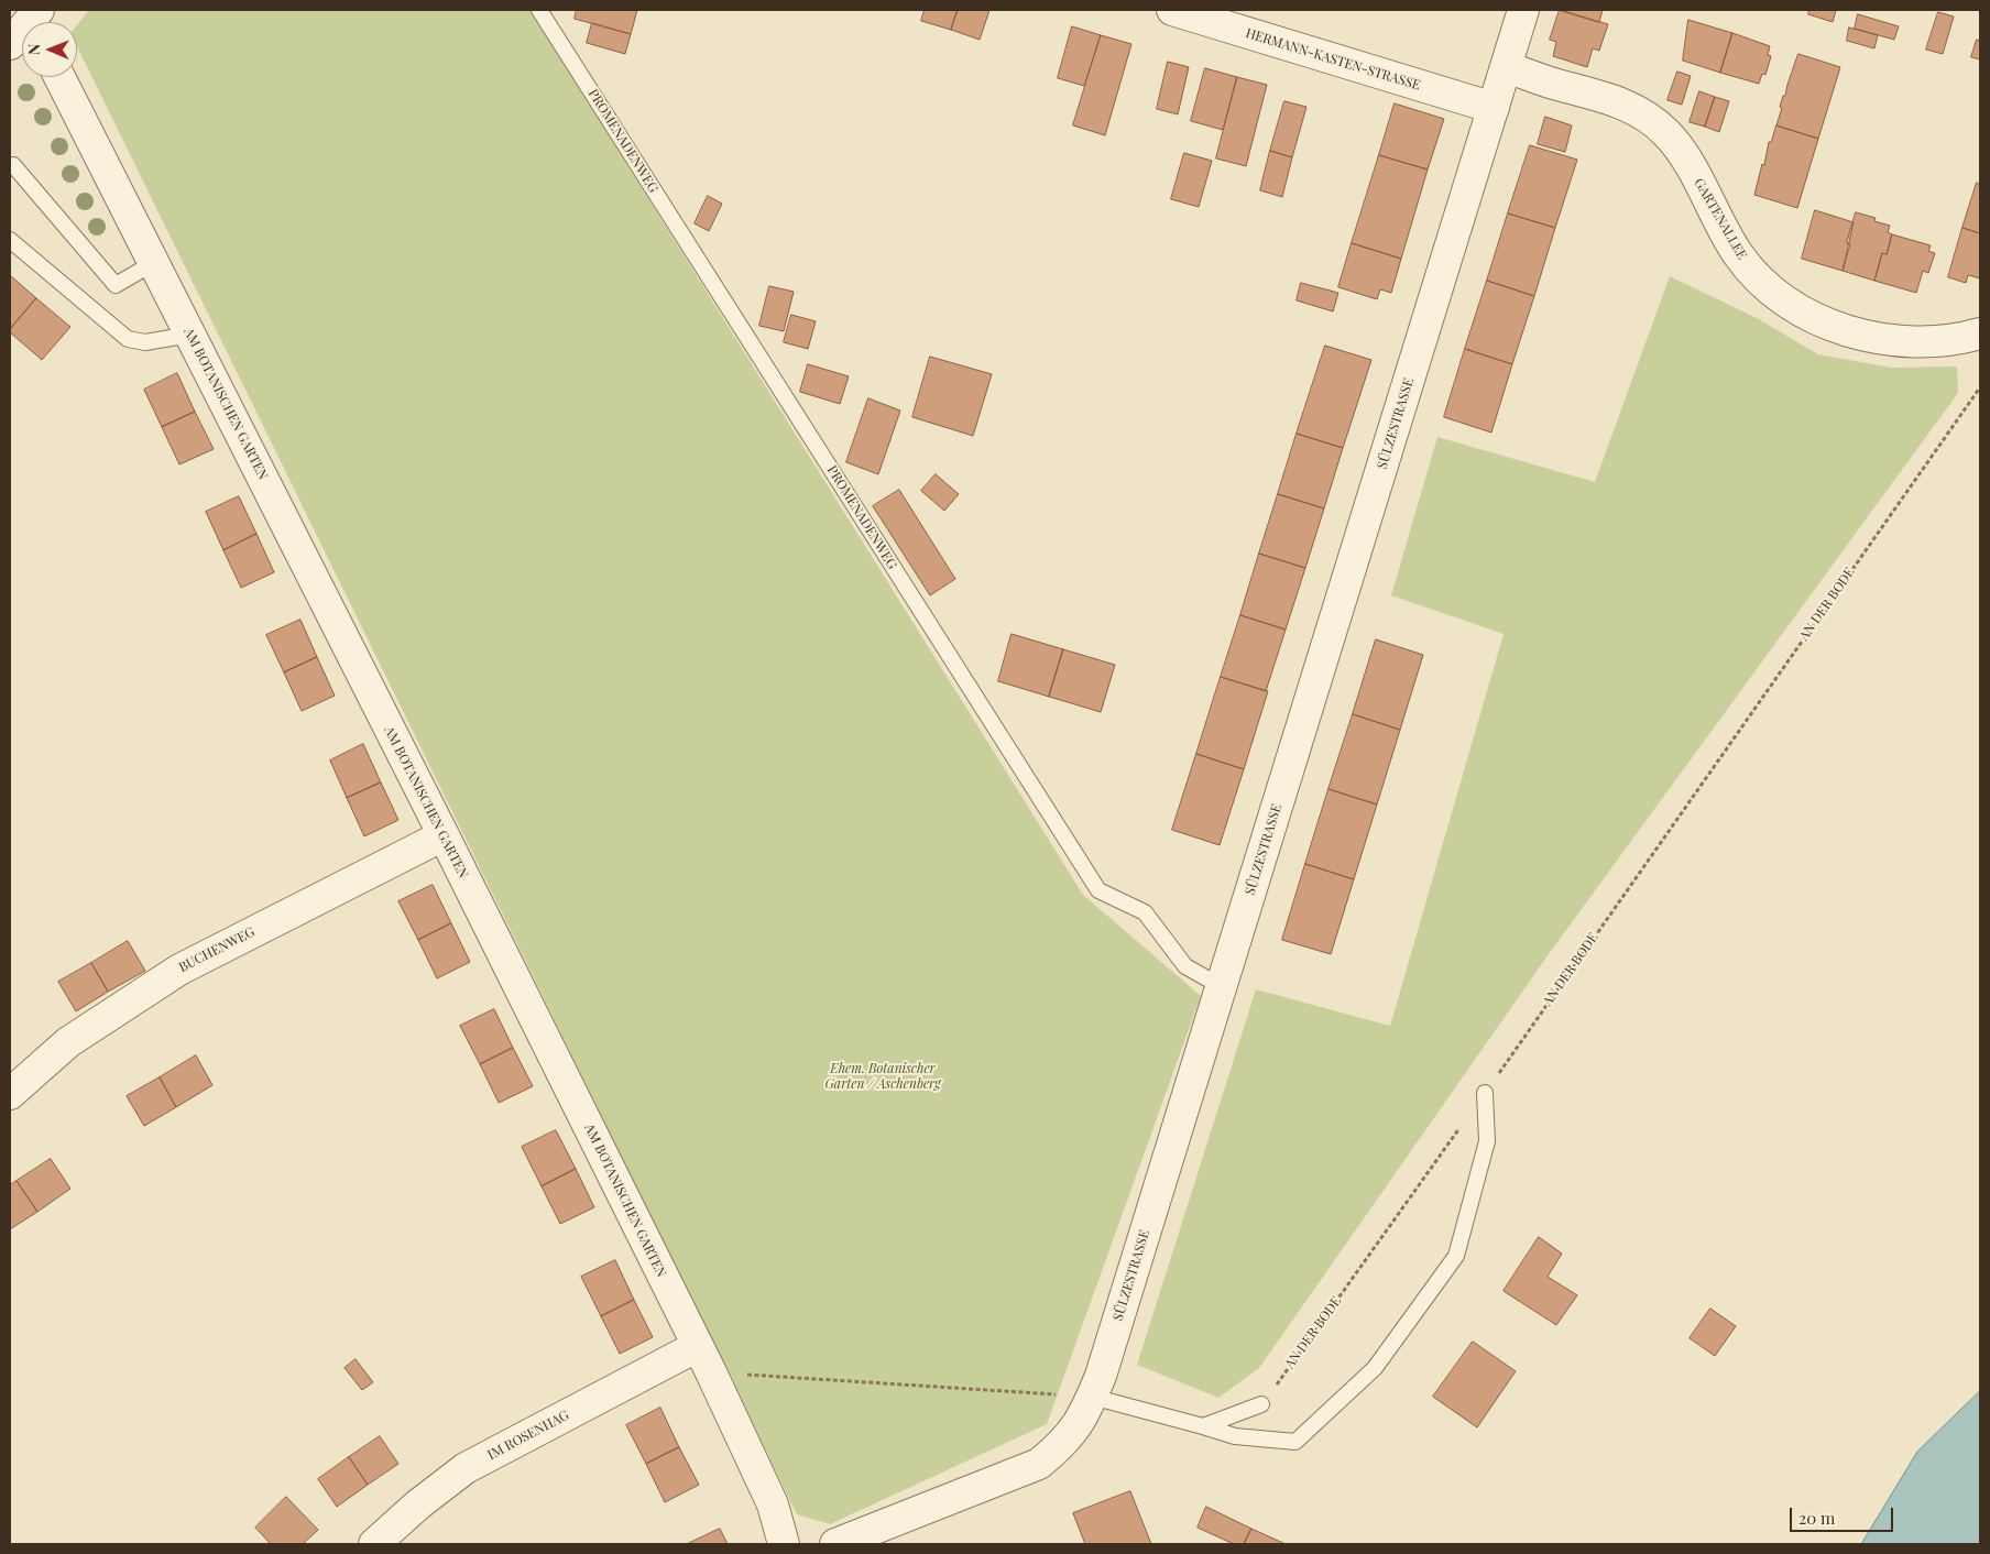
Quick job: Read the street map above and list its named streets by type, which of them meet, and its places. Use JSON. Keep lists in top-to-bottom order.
{
  "streets": {
    "street": [
      "HERMANN-KASTEN-STRASSE",
      "GARTENALLEE",
      "AM BOTANISCHEN GARTEN",
      "SÜLZESTRASSE",
      "BUCHENWEG",
      "IM ROSENHAG"
    ],
    "lane": ["PROMENADENWEG"],
    "path": ["AN DER BODE"]
  },
  "crossings": [
    ["HERMANN-KASTEN-STRASSE", "SÜLZESTRASSE"],
    ["PROMENADENWEG", "SÜLZESTRASSE"],
    ["GARTENALLEE", "SÜLZESTRASSE"],
    ["AM BOTANISCHEN GARTEN", "BUCHENWEG"],
    ["AM BOTANISCHEN GARTEN", "IM ROSENHAG"]
  ],
  "parks": ["Ehem. Botanischer Garten / Aschenberg"],
  "scale_bar": "20 m",
  "north": "left"
}
